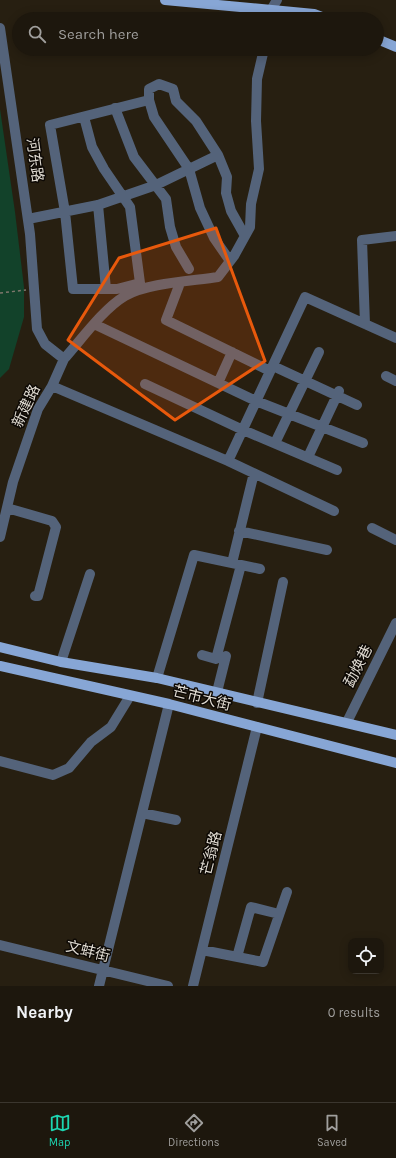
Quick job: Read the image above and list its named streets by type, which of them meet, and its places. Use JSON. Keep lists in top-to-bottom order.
{
  "streets": {
    "main road": ["芒市大街"],
    "street": [
      "河东路",
      "新建路",
      "勐焕巷",
      "芒翁路",
      "文蚌街"
    ]
  },
  "crossings": [
    ["勐焕巷", "芒市大街"],
    ["芒市大街", "芒翁路"]
  ],
  "page": {
    "search": "Search here",
    "heading": ["Nearby", "0 results"],
    "nav": ["Map", "Directions", "Saved"]
  }
}
